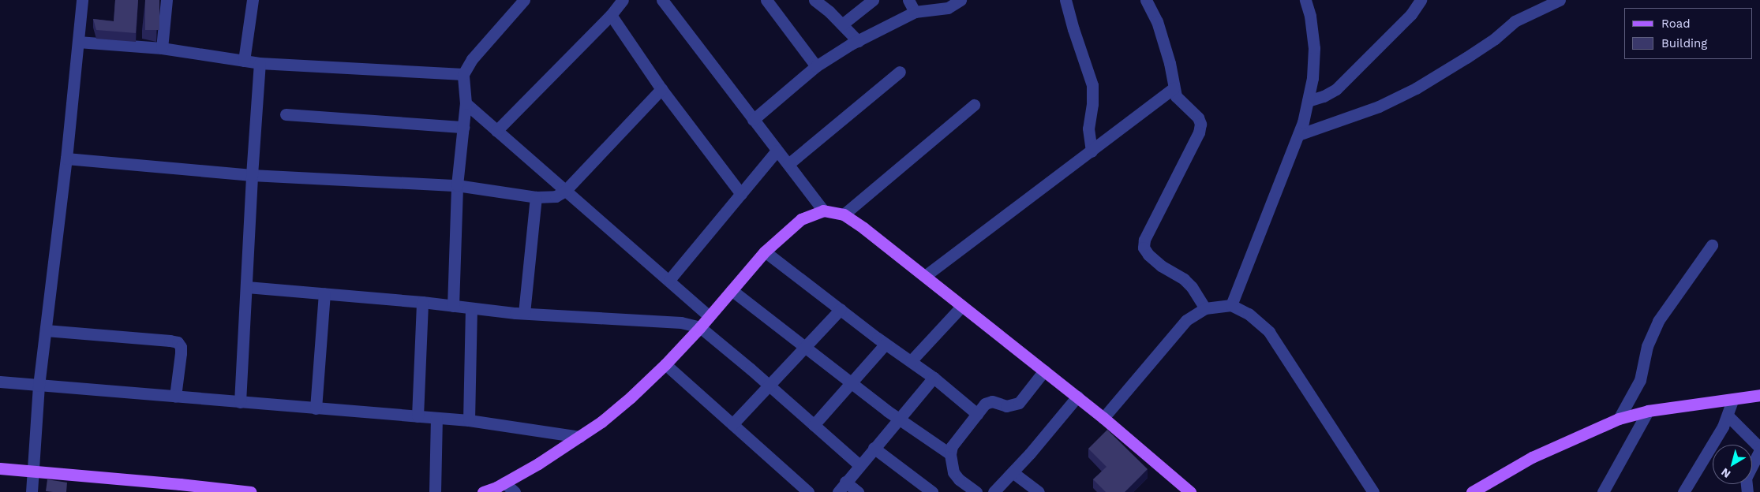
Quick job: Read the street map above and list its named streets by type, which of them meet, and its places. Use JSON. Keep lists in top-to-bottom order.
{
  "legend": ["Road", "Building"],
  "north": "bottom left"
}
